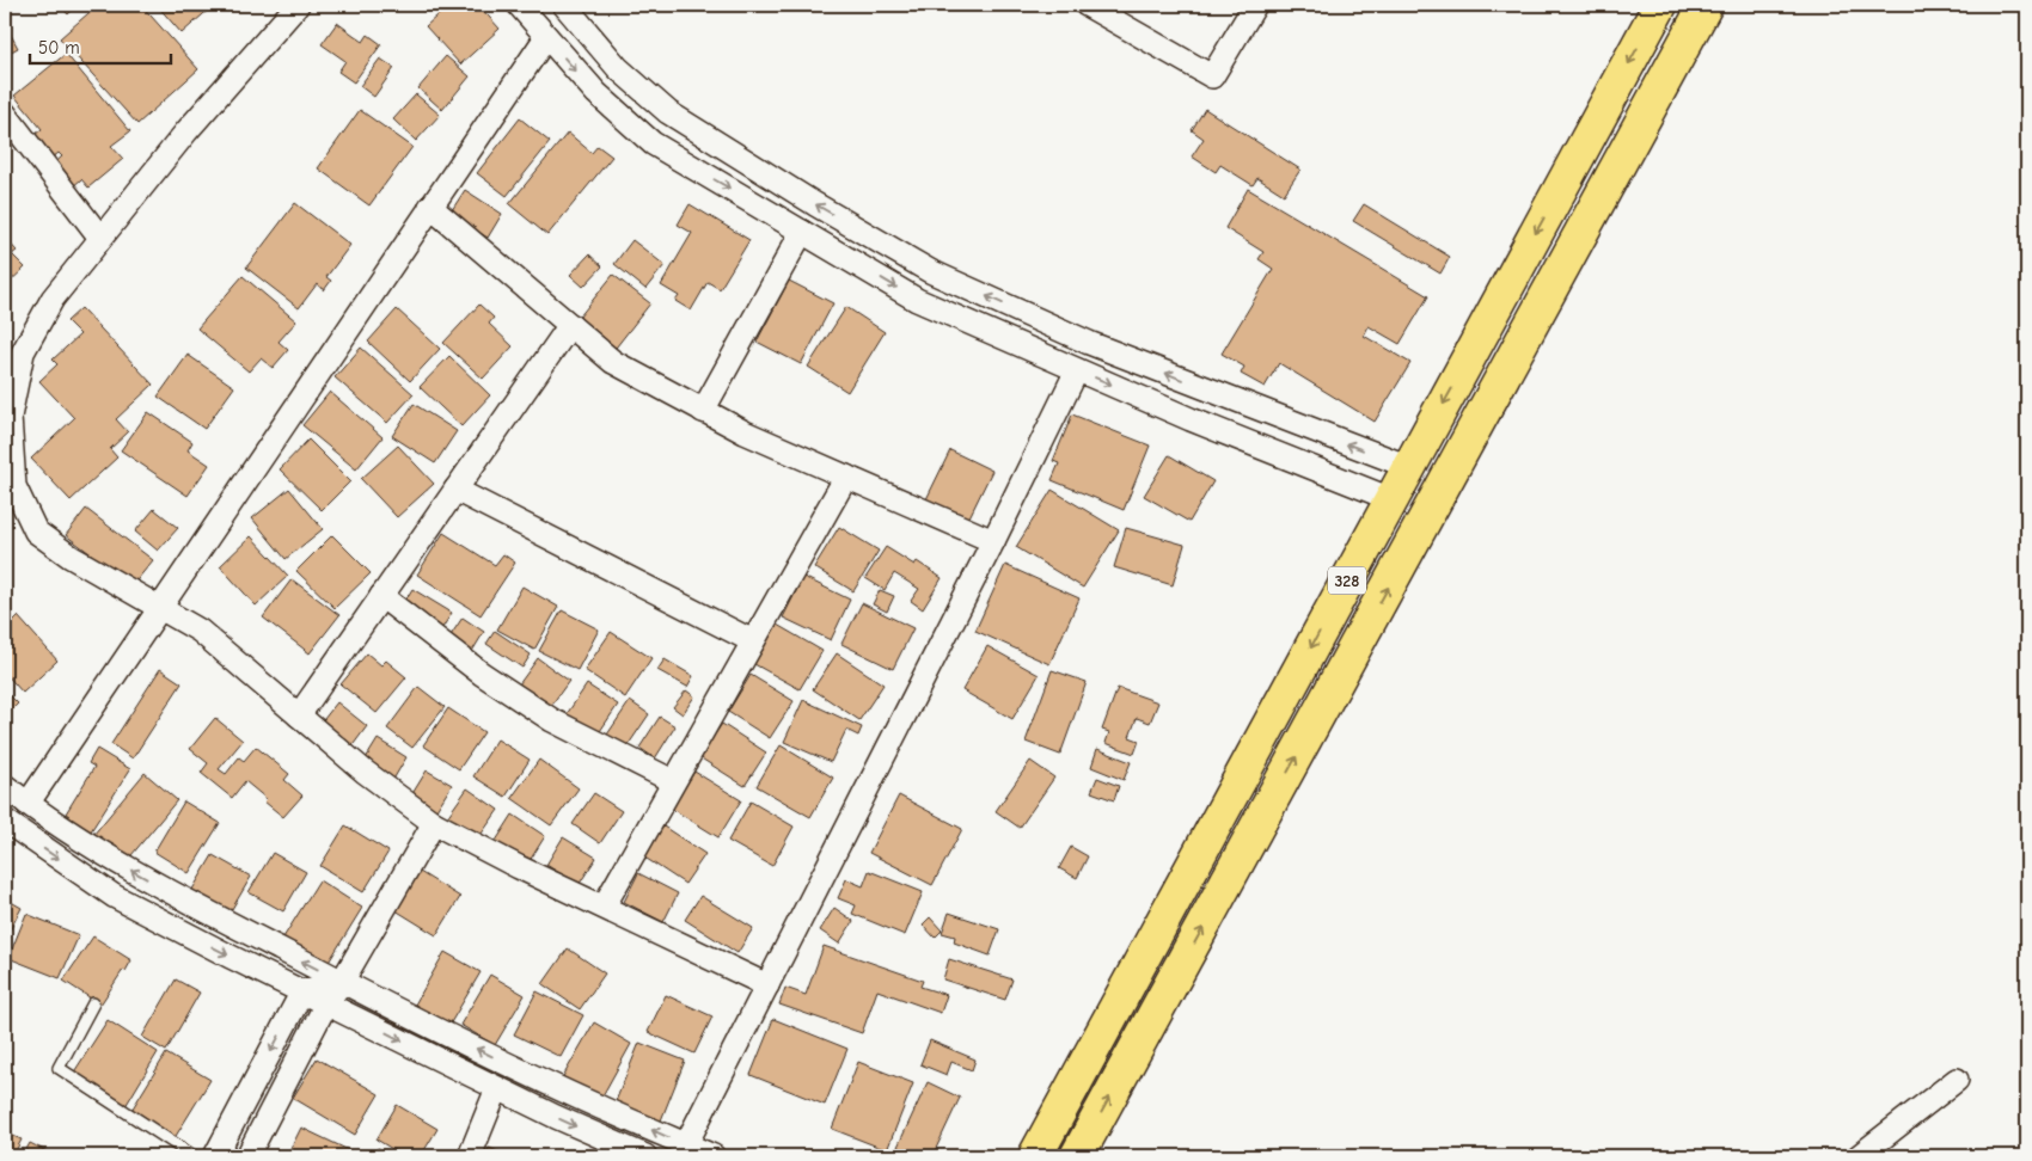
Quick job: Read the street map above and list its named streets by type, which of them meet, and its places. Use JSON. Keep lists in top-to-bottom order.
{
  "streets": {
    "main road": ["328"]
  },
  "scale_bar": "50 m"
}
